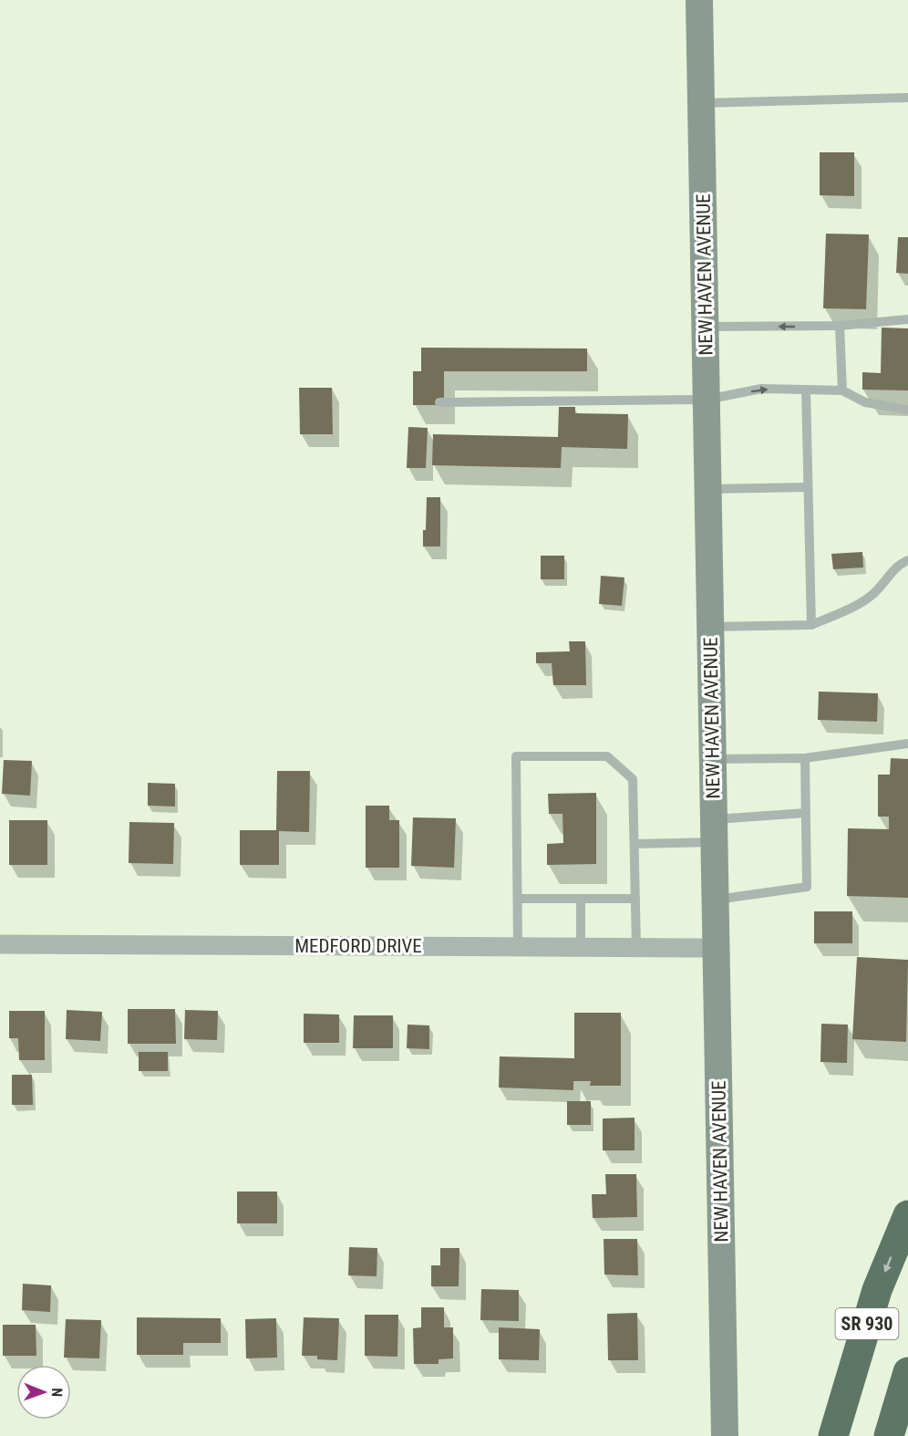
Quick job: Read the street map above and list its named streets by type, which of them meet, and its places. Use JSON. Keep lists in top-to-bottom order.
{
  "streets": {
    "highway": ["SR 930"],
    "street": ["NEW HAVEN AVENUE", "MEDFORD DRIVE"]
  },
  "crossings": [
    ["NEW HAVEN AVENUE", "MEDFORD DRIVE"]
  ],
  "north": "right"
}
